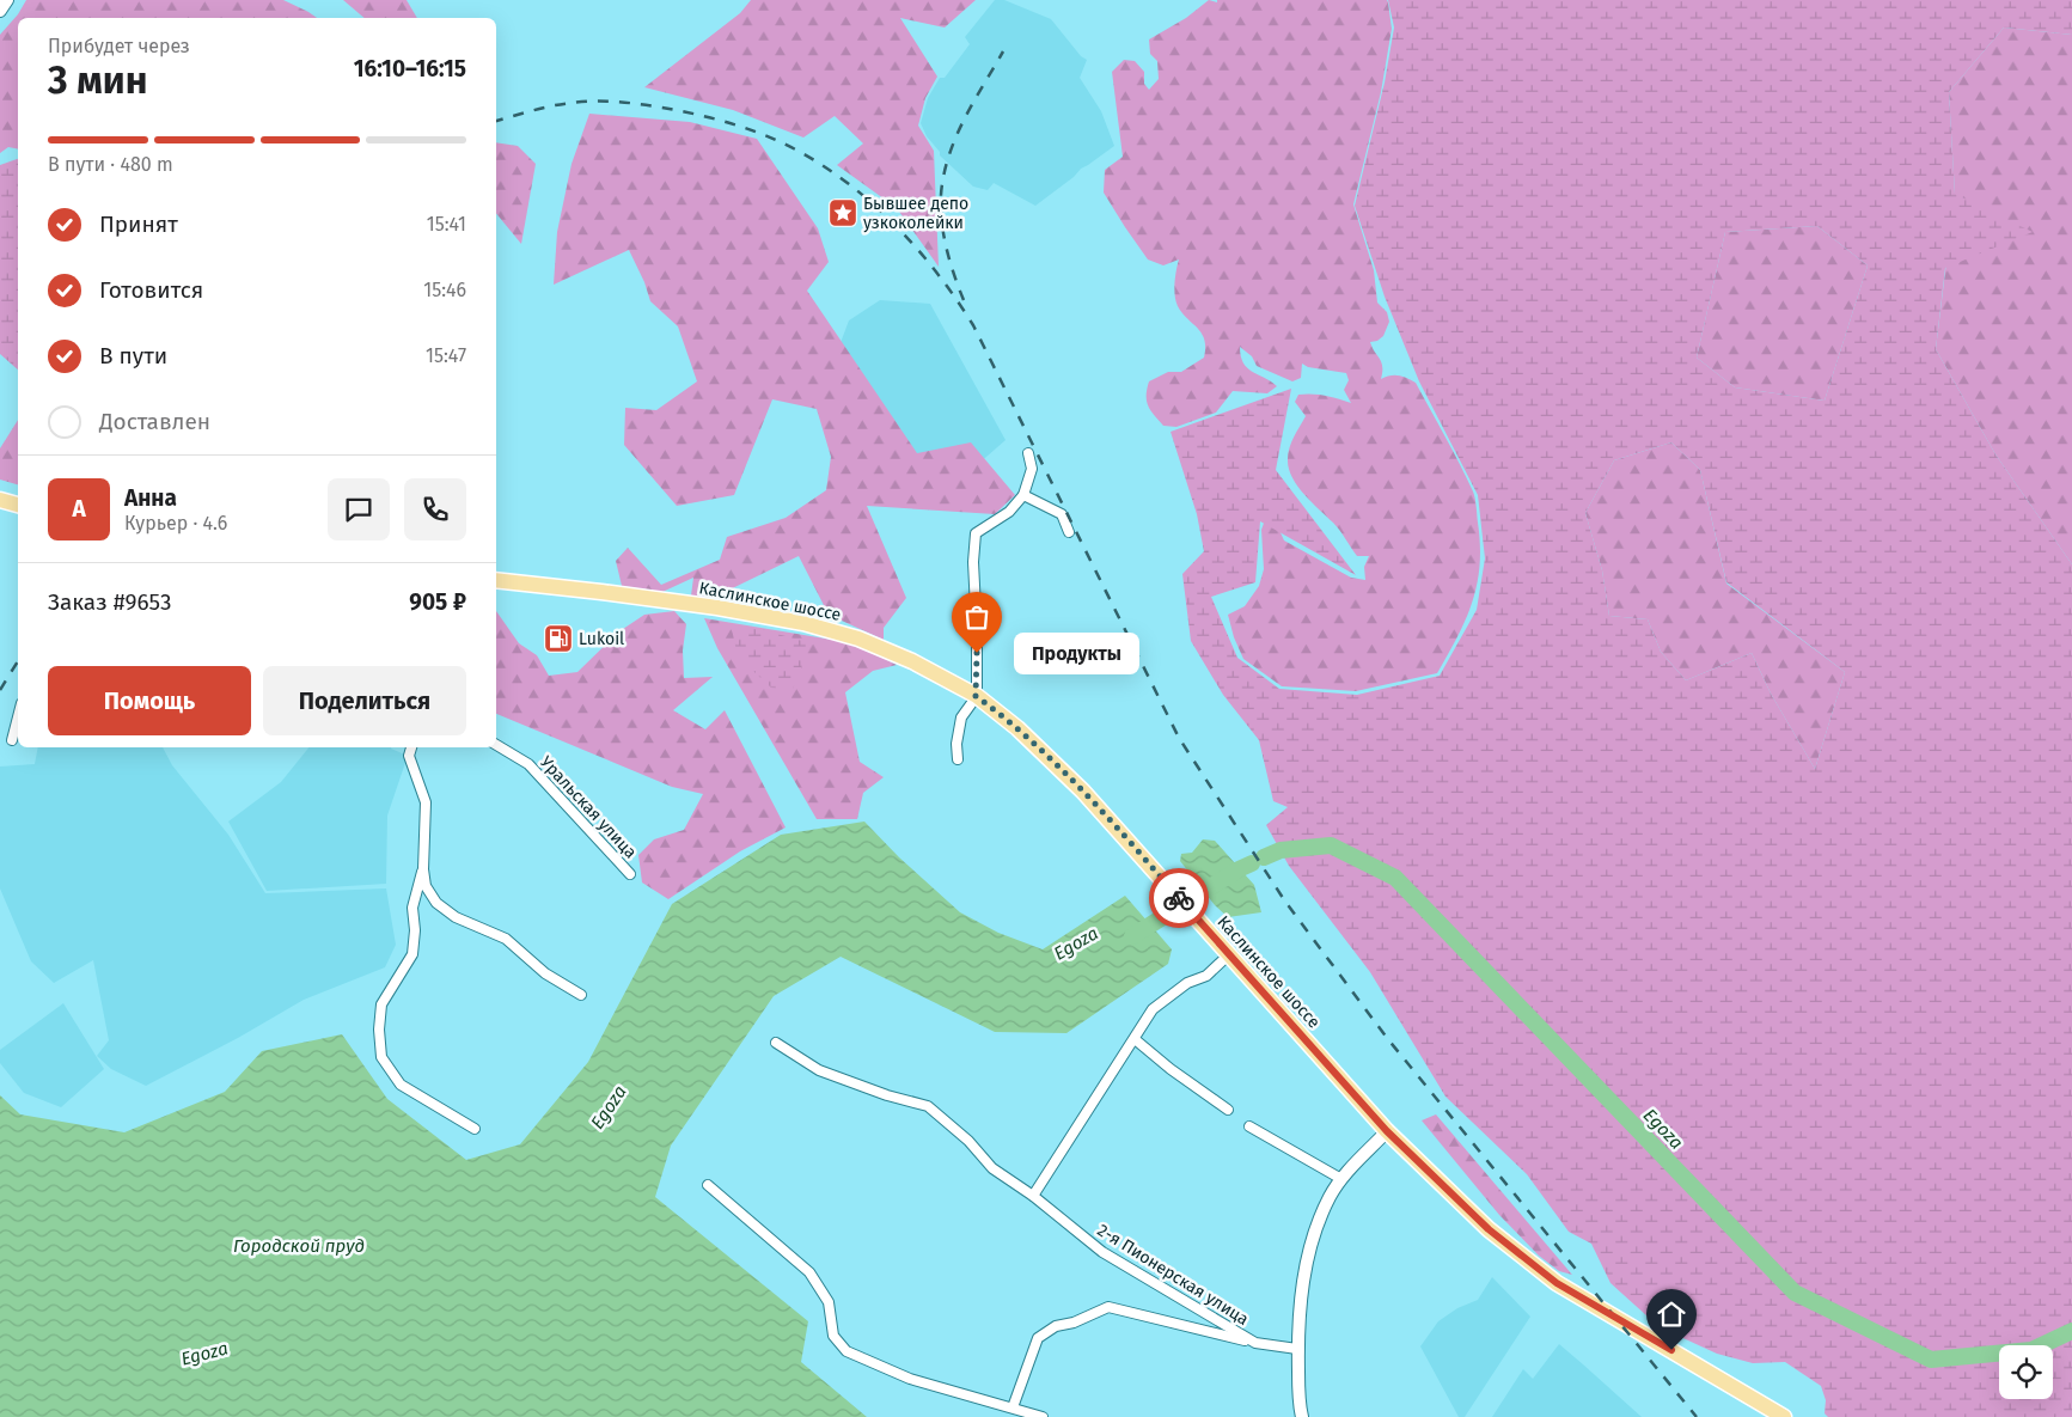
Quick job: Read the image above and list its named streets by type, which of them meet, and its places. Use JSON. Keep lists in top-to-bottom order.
{
  "streets": {
    "main road": ["Каслинское шоссе"],
    "street": ["Уральская улица", "2-я Пионерская улица"]
  },
  "water": ["Egoza", "Городской пруд"],
  "places": {
    "place": ["Бывшее депо узкоколейки"],
    "fuel station": ["Lukoil"],
    "other": ["Продукты"]
  },
  "page": {
    "heading": ["3 мин", "Прибудет через", "16:10–16:15"],
    "panel": [
      "Анна",
      "Курьер · 4.6",
      "Заказ #9653",
      "905 ₽"
    ],
    "bar": "В пути · 480 m",
    "list": [
      ["Принят", "15:41"],
      ["Готовится", "15:46"],
      ["В пути", "15:47"],
      "Доставлен"
    ],
    "round": "А",
    "bubble": "Продукты",
    "buttons": ["Помощь", "Поделиться"]
  }
}
